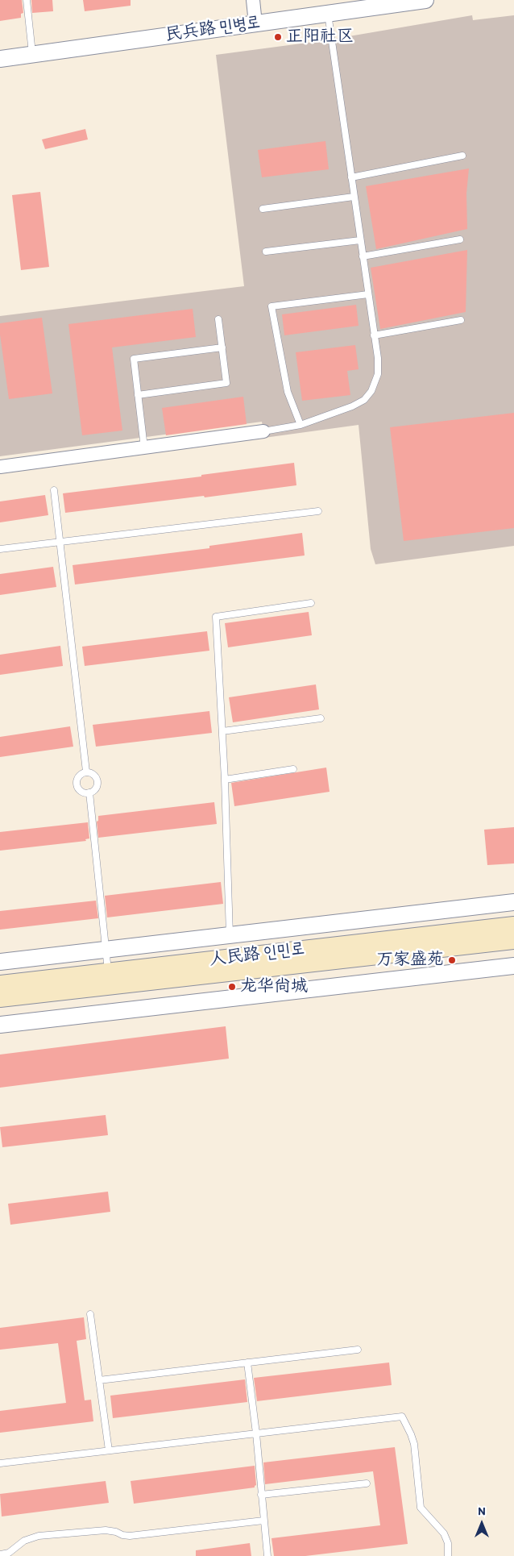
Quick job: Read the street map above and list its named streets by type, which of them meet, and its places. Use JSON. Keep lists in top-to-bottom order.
{
  "streets": {
    "main road": ["人民路 인민로"],
    "street": ["民兵路 민병로"]
  },
  "places": ["正阳社区", "万家盛苑", "龙华尚城"],
  "north": "top"
}
